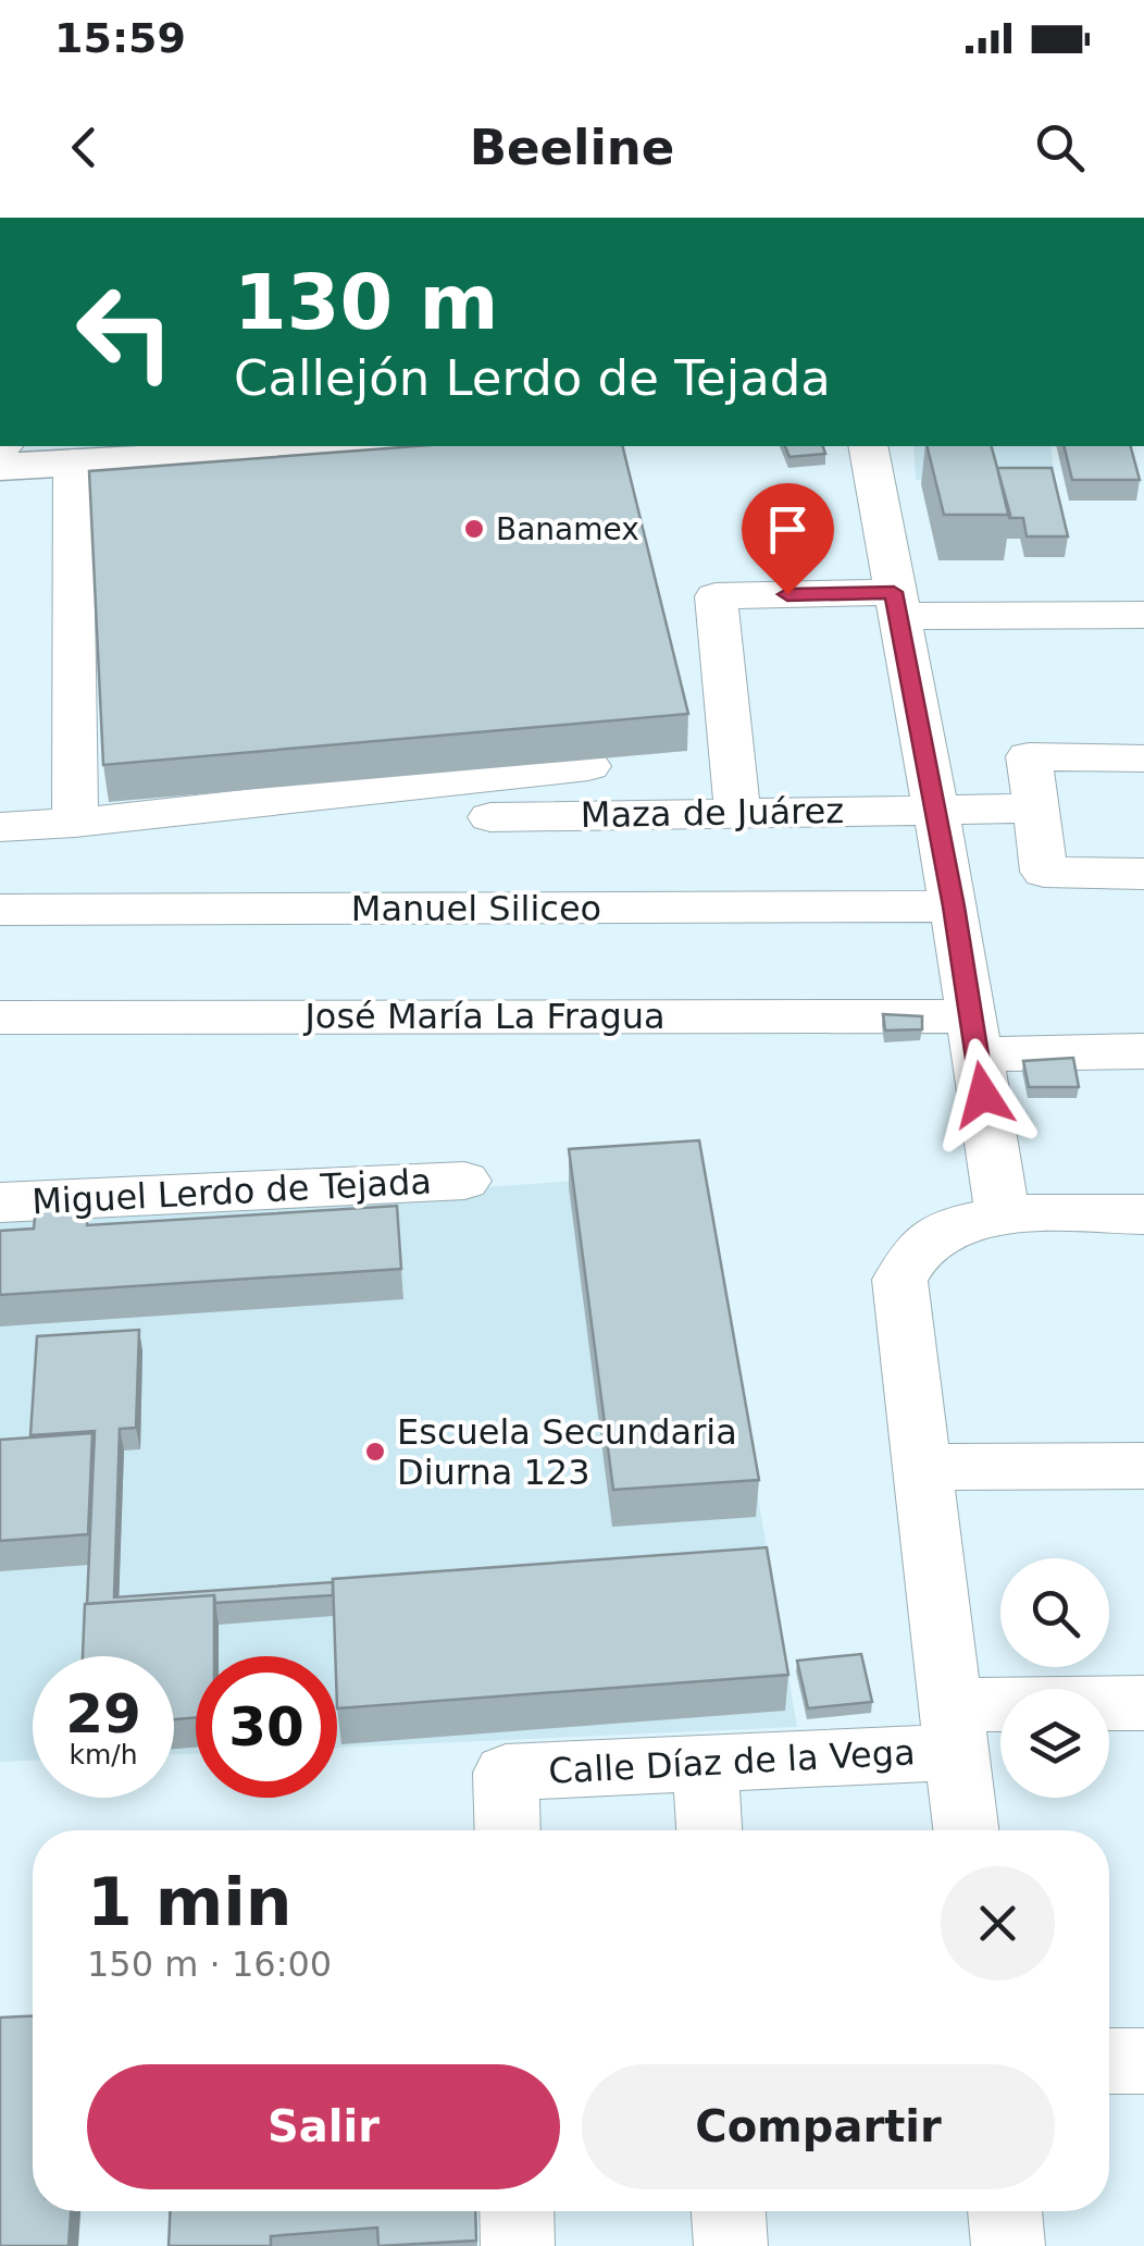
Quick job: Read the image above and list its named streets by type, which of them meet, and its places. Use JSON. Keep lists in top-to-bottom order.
{
  "streets": {
    "street": [
      "Maza de Juárez",
      "Manuel Siliceo",
      "José María La Fragua",
      "Miguel Lerdo de Tejada",
      "Calle Díaz de la Vega"
    ]
  },
  "places": ["Banamex", "Escuela Secundaria Diurna 123"],
  "page": {
    "status": "15:59",
    "header": "Beeline",
    "turn": ["130 m", "Callejón Lerdo de Tejada"],
    "speed": "29 km/h",
    "limit": "30",
    "heading": ["1 min", "150 m · 16:00"],
    "buttons": ["Salir", "Compartir"]
  }
}
